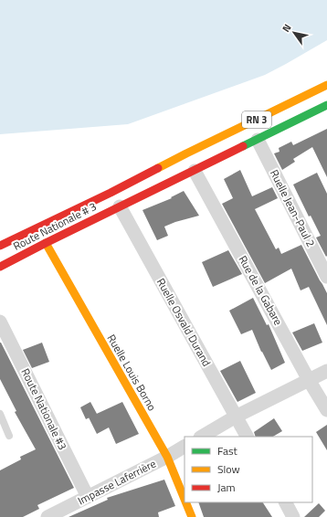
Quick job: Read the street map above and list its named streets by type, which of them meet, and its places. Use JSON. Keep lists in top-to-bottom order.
{
  "streets": {
    "main road": ["RN 3", "Route Nationale # 3", "Ruelle Louis Borno"],
    "street": [
      "Ruelle Jean-Paul 2",
      "Rue de la Gabare",
      "Ruelle Osvald Durand",
      "Route Nationale #3",
      "Impasse Laferrière"
    ]
  },
  "crossings": [
    ["RN 3", "Ruelle Jean-Paul 2"],
    ["RN 3", "Route Nationale # 3"],
    ["RN 3", "Rue de la Gabare"],
    ["RN 3", "Ruelle Osvald Durand"],
    ["Route Nationale # 3", "Ruelle Osvald Durand"],
    ["Route Nationale # 3", "Ruelle Louis Borno"],
    ["Ruelle Louis Borno", "Impasse Laferrière"],
    ["Route Nationale #3", "Impasse Laferrière"]
  ],
  "legend": ["Fast", "Slow", "Jam"],
  "north": "top left"
}
